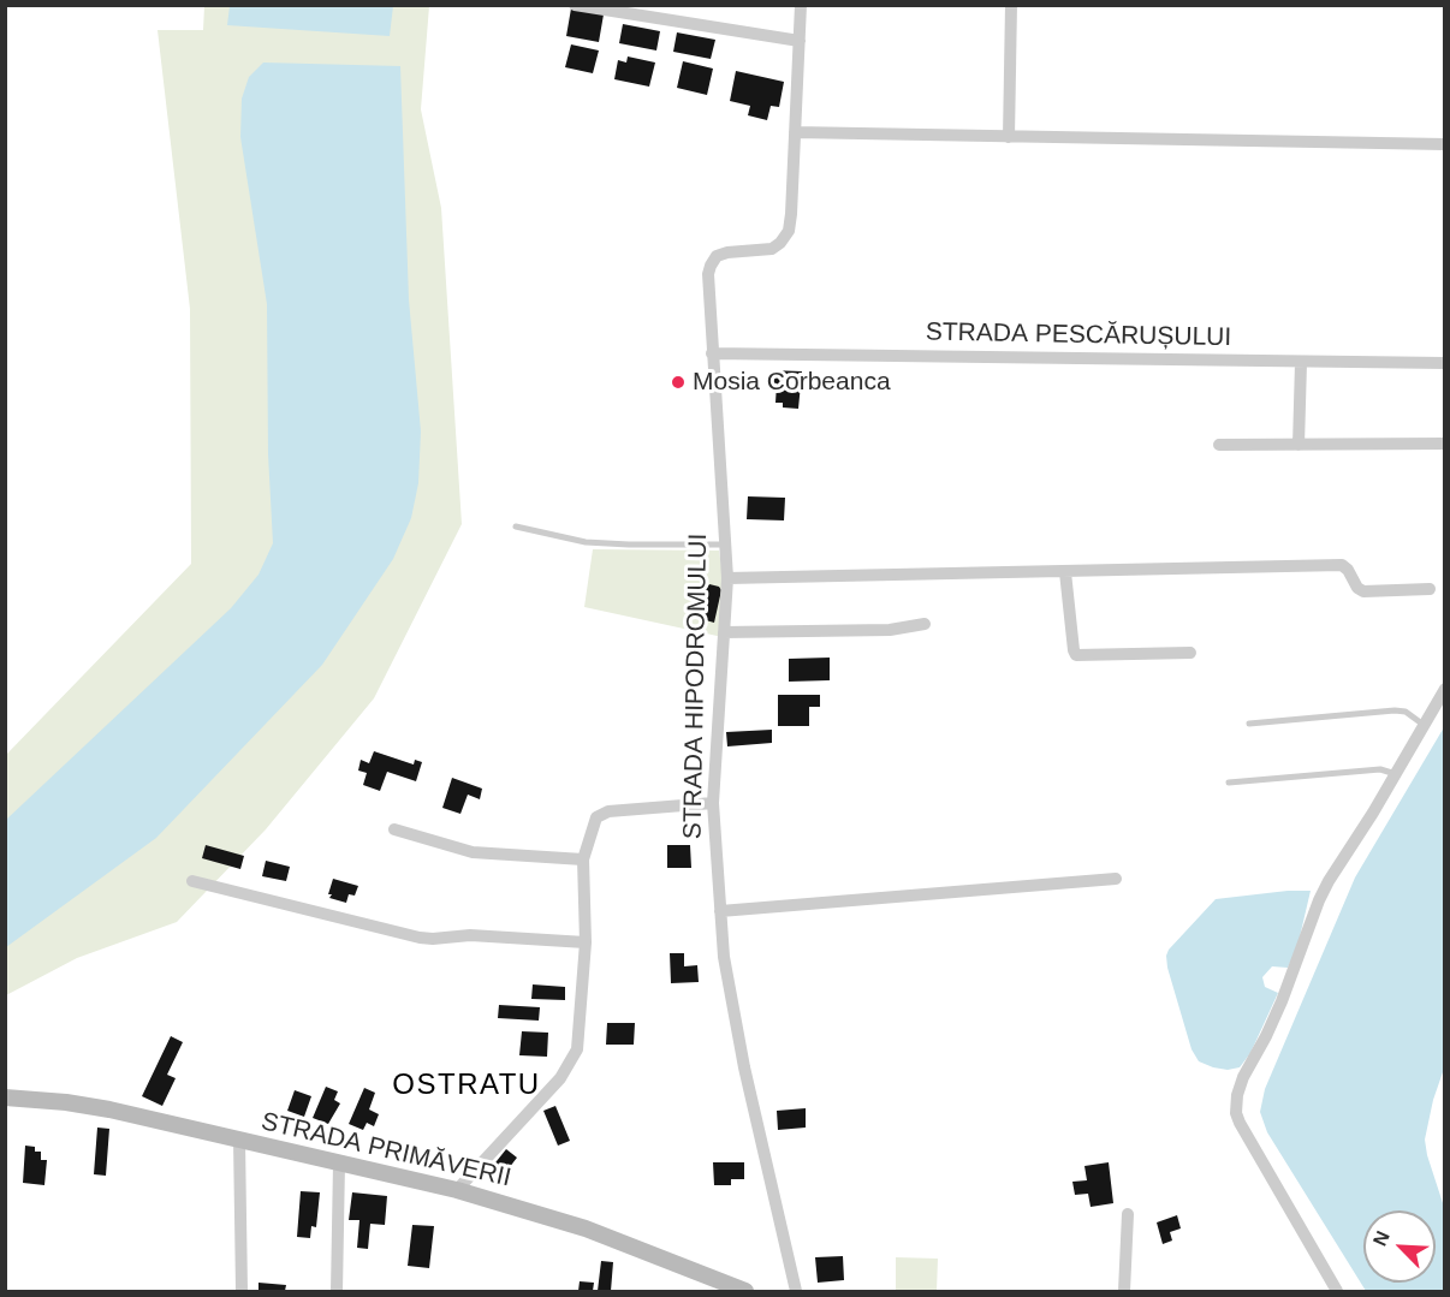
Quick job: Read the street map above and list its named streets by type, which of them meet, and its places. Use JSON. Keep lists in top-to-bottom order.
{
  "streets": {
    "main road": ["STRADA PRIMĂVERII"],
    "street": ["STRADA PESCĂRUȘULUI", "STRADA HIPODROMULUI"]
  },
  "crossings": [
    ["STRADA PESCĂRUȘULUI", "STRADA HIPODROMULUI"]
  ],
  "districts": ["OSTRATU"],
  "places": ["Mosia Corbeanca"],
  "north": "top left"
}
